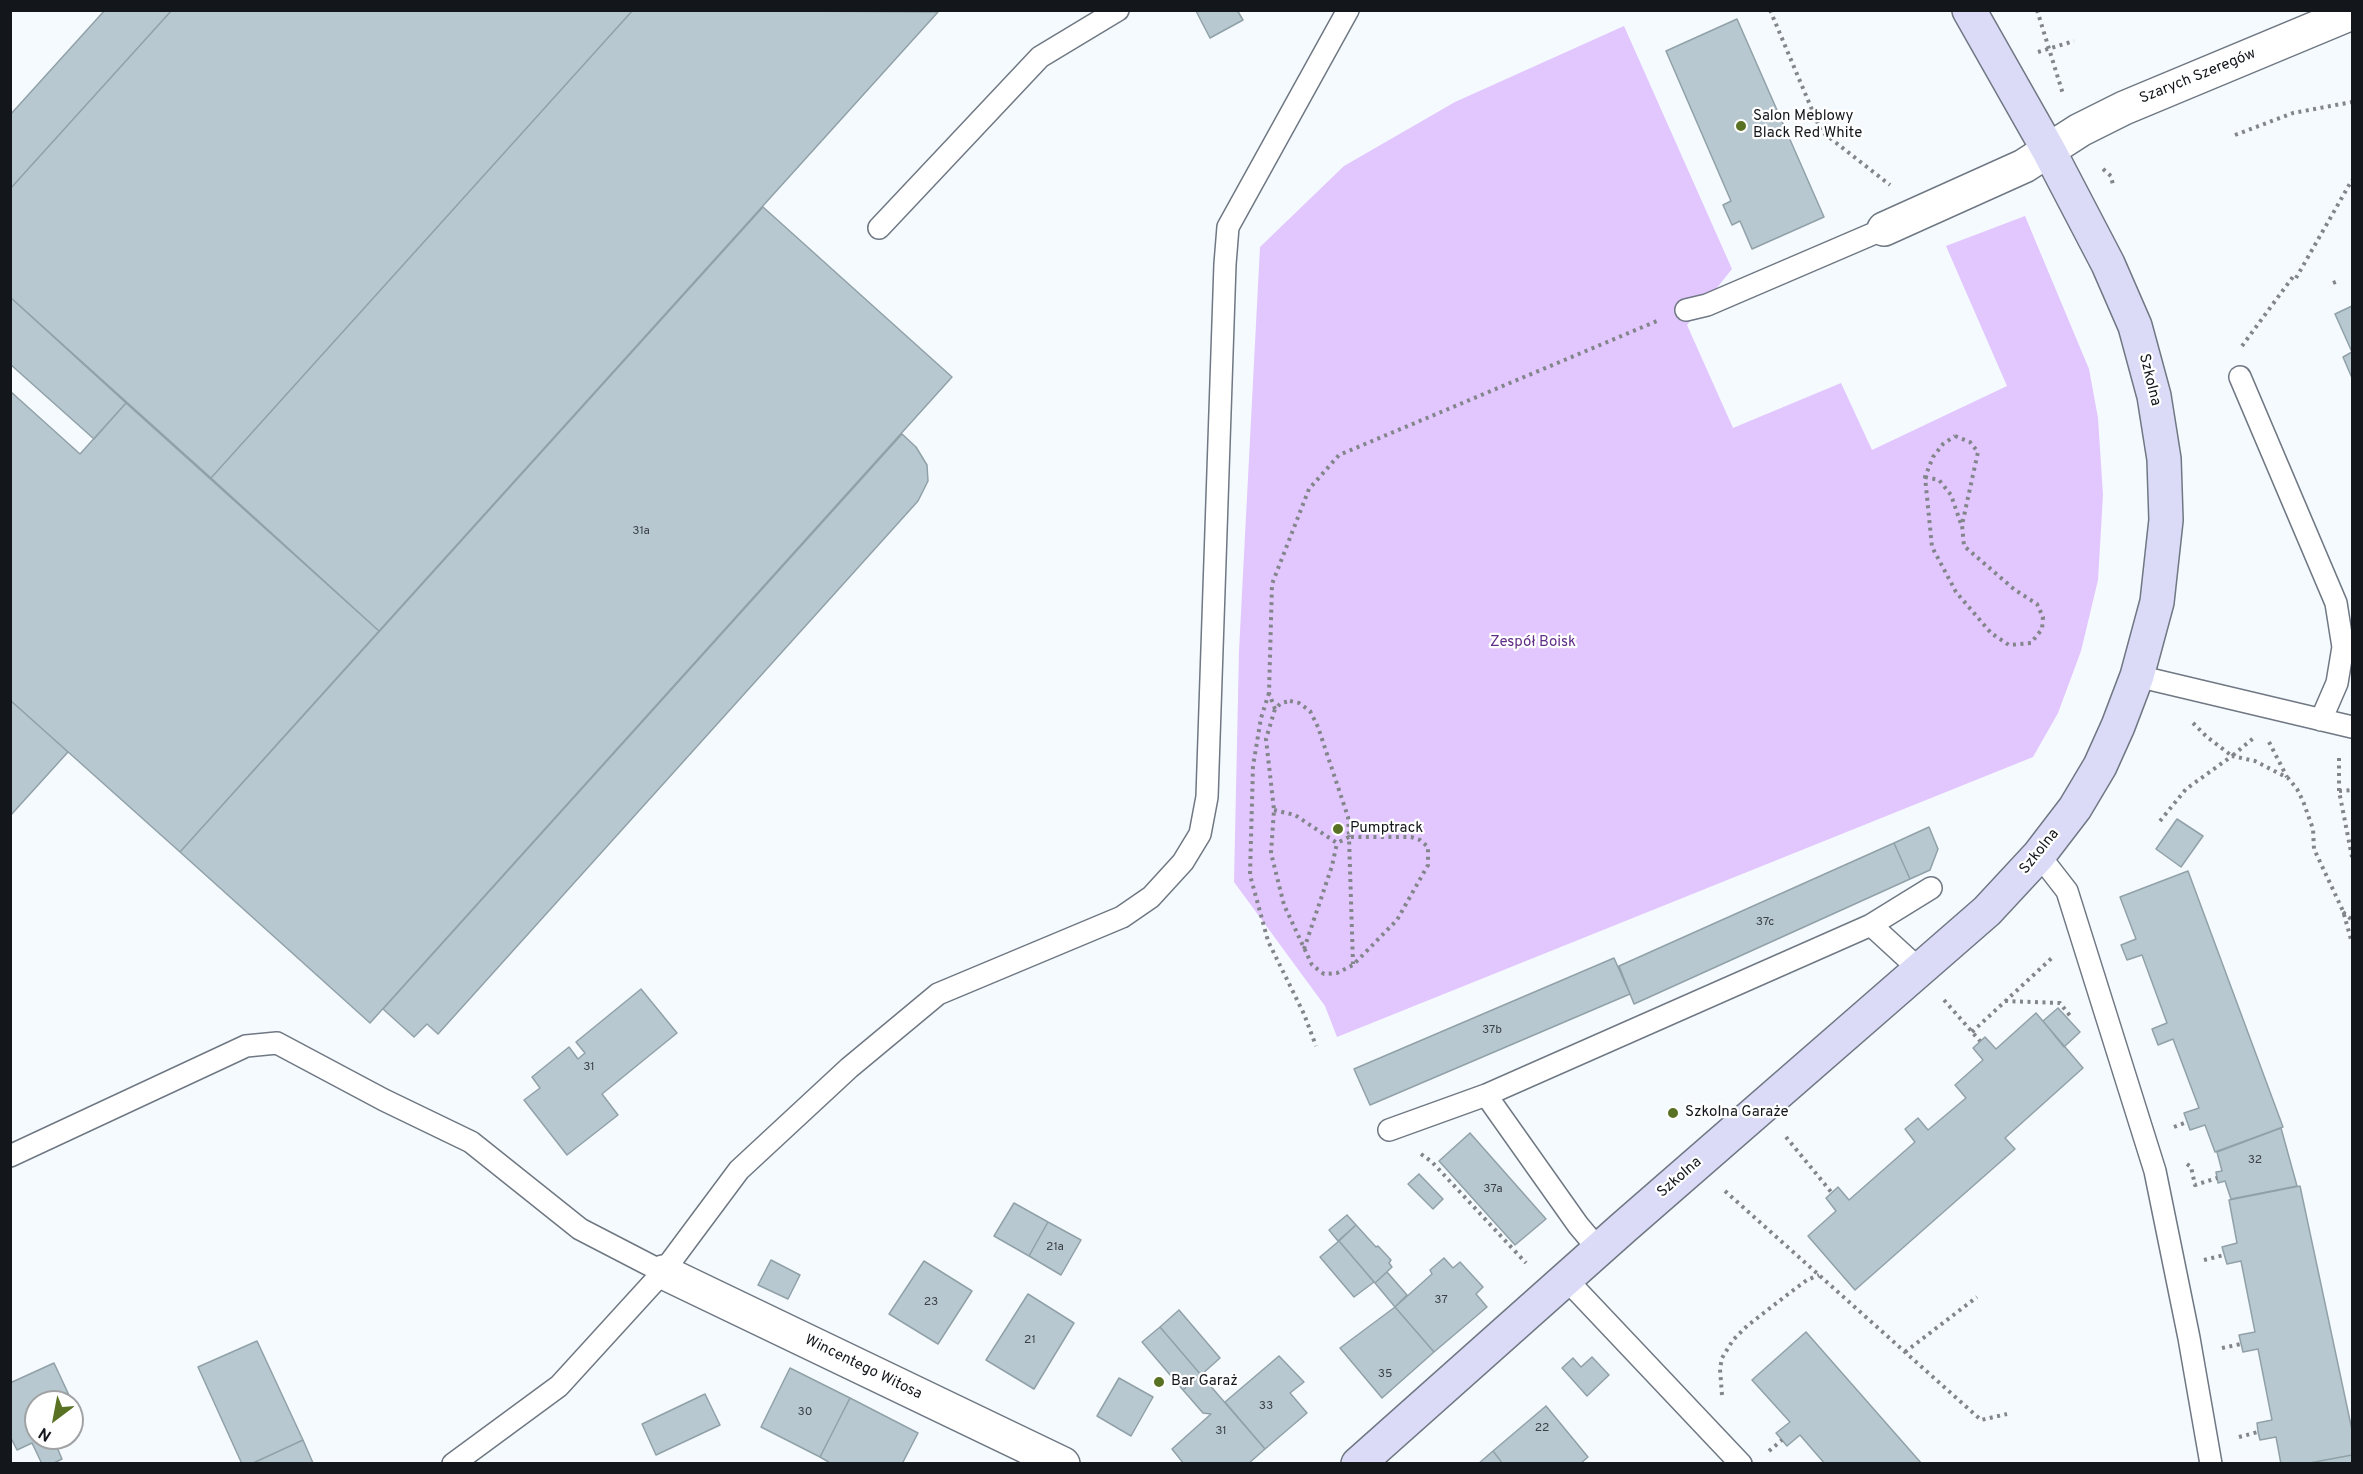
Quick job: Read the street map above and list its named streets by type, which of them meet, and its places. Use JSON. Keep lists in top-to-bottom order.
{
  "streets": {
    "street": ["Szarych Szeregów", "Szkolna", "Wincentego Witosa"]
  },
  "crossings": [
    ["Szarych Szeregów", "Szkolna"]
  ],
  "parks": ["Zespół Boisk"],
  "places": [
    "Salon Meblowy Black Red White",
    "Pumptrack",
    "Szkolna Garaże",
    "Bar Garaż"
  ],
  "house_numbers": [
    "31a",
    "37c",
    "37b",
    "31",
    "32",
    "37a",
    "21a",
    "37",
    "23",
    "21",
    "35",
    "33",
    "30",
    "22",
    "31"
  ],
  "north": "bottom left"
}
